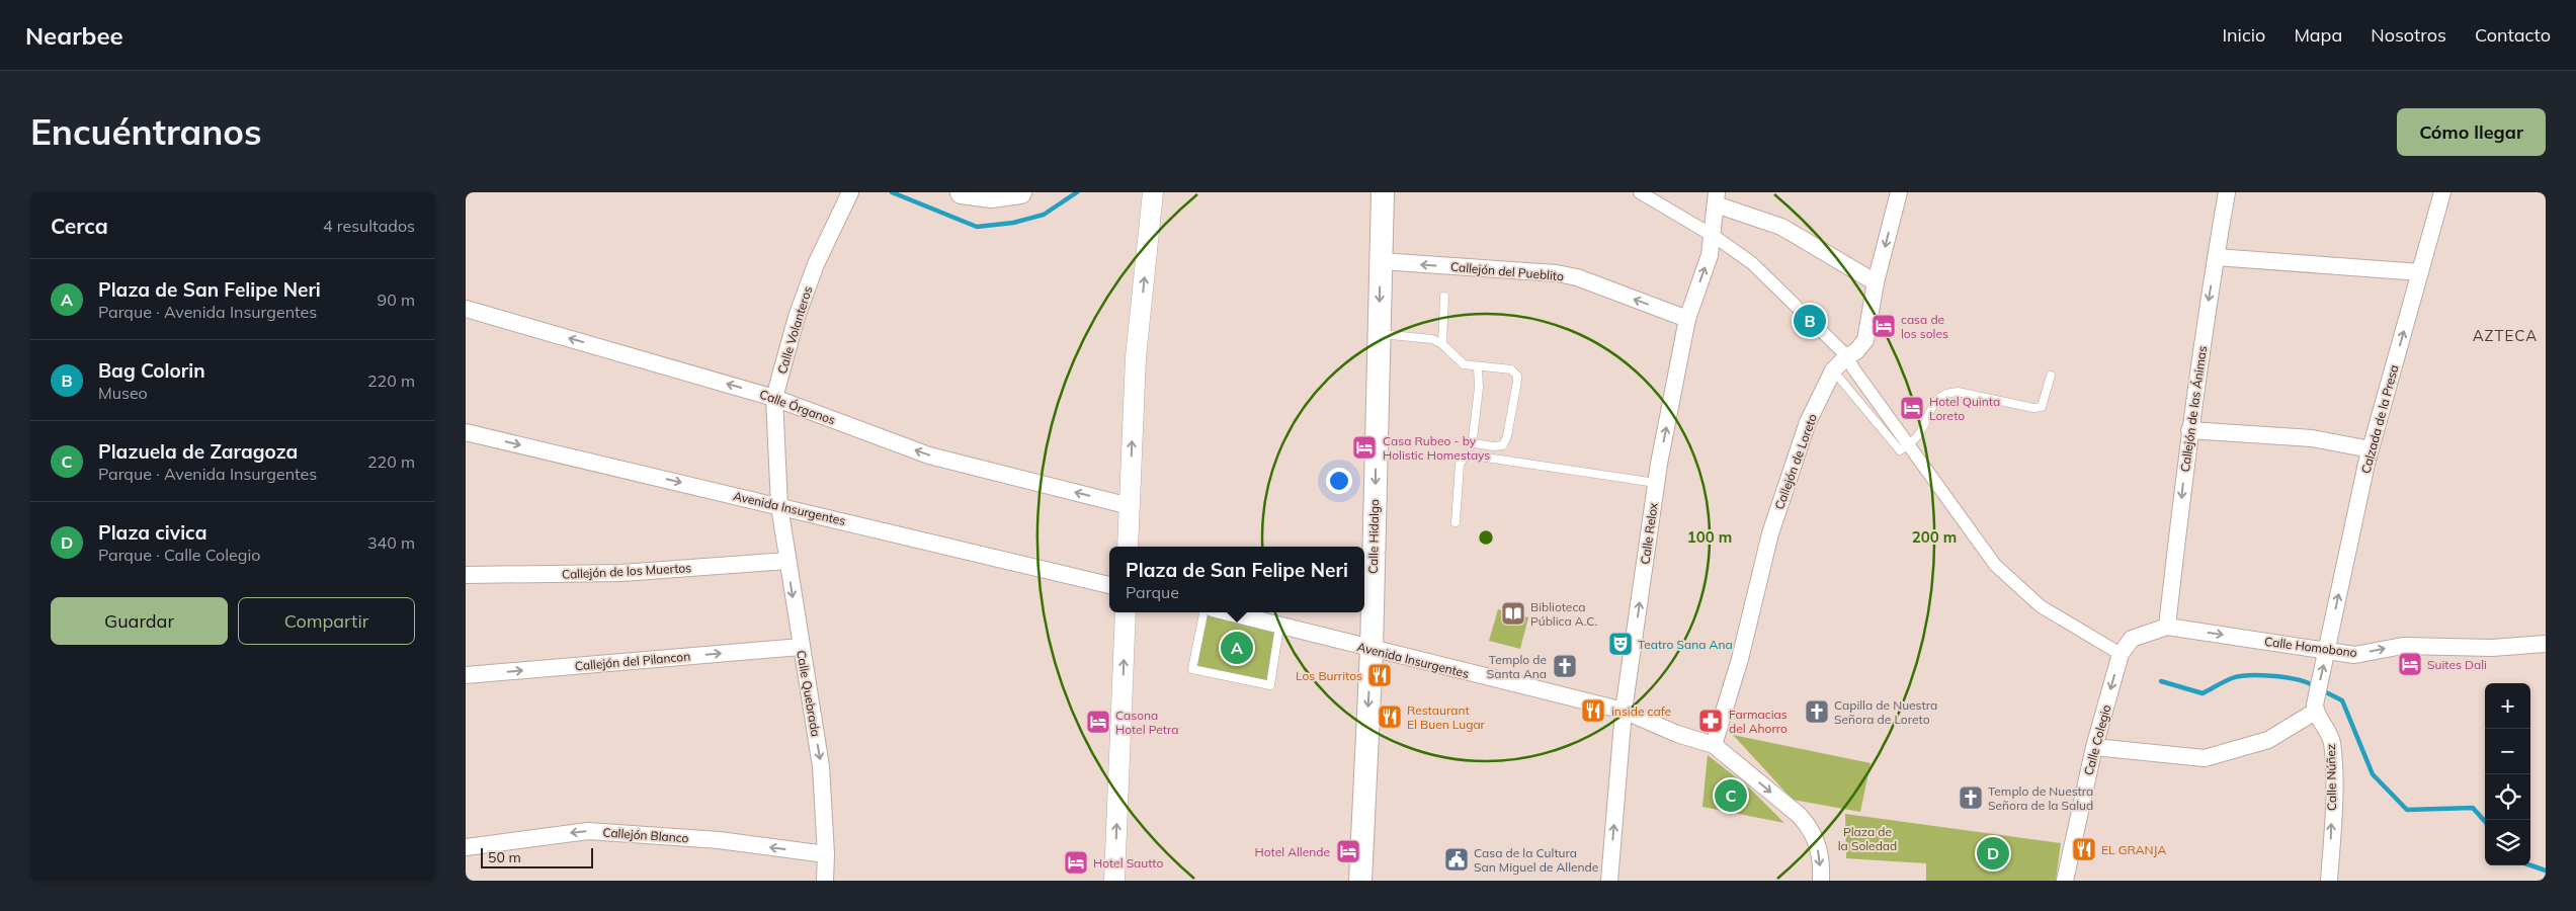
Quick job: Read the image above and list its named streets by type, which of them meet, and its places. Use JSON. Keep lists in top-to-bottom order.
{
  "streets": {
    "main road": ["Calle Hidalgo"],
    "street": [
      "Callejón del Pueblito",
      "Calle Volanteros",
      "Calle Órganos",
      "Callejón de las Ánimas",
      "Calzada de la Presa",
      "Callejón de Loreto",
      "Avenida Insurgentes",
      "Calle Relox",
      "Callejón de los Muertos",
      "Calle Homobono",
      "Callejón del Pilancon",
      "Calle Quebrada",
      "Calle Colegio",
      "Calle Núñez",
      "Callejón Blanco"
    ]
  },
  "crossings": [
    ["Callejón del Pueblito", "Calle Relox"],
    ["Callejón del Pueblito", "Calle Hidalgo"],
    ["Calle Volanteros", "Calle Órganos"],
    ["Calle Volanteros", "Avenida Insurgentes"],
    ["Calle Volanteros", "Calle Quebrada"],
    ["Callejón de las Ánimas", "Calle Homobono"],
    ["Callejón de las Ánimas", "Calle Colegio"],
    ["Calzada de la Presa", "Calle Homobono"],
    ["Callejón de Loreto", "Avenida Insurgentes"],
    ["Avenida Insurgentes", "Calle Relox"],
    ["Avenida Insurgentes", "Calle Hidalgo"],
    ["Avenida Insurgentes", "Calle Quebrada"],
    ["Callejón de los Muertos", "Calle Quebrada"],
    ["Calle Homobono", "Calle Colegio"],
    ["Callejón del Pilancon", "Calle Quebrada"],
    ["Calle Quebrada", "Callejón Blanco"]
  ],
  "one_way": [
    "Calle Órganos",
    "Callejón de las Ánimas",
    "Calzada de la Presa",
    "Calle Relox",
    "Calle Hidalgo",
    "Callejón del Pilancon",
    "Calle Quebrada",
    "Calle Núñez",
    "Callejón Blanco"
  ],
  "districts": ["AZTECA"],
  "parks": ["Plaza de la Soledad"],
  "places": {
    "hotel": [
      "casa de los soles",
      "Hotel Quinta Loreto",
      "Casa Rubeo - by Holistic Homestays",
      "Suites Dali",
      "Casona Hotel Petra",
      "Hotel Allende",
      "Hotel Sautto"
    ],
    "library": ["Biblioteca Pública A.C."],
    "theatre": ["Teatro Sana Ana"],
    "church": ["Templo de Santa Ana", "Capilla de Nuestra Señora de Loreto", "Templo de Nuestra Señora de la Salud"],
    "restaurant": [
      "Los Burritos",
      "inside cafe",
      "Restaurant El Buen Lugar",
      "EL GRANJA"
    ],
    "pharmacy": ["Farmacias del Ahorro"],
    "public building": ["Casa de la Cultura San Miguel de Allende"]
  },
  "scale_bar": "50 m",
  "page": {
    "header": "Nearbee",
    "nav": [
      "Inicio",
      "Mapa",
      "Nosotros",
      "Contacto"
    ],
    "buttons": [
      "Cómo llegar",
      ["Guardar", "Compartir"]
    ],
    "title": "Encuéntranos",
    "heading": ["Cerca", "4 resultados"],
    "list": [
      {
        "mark": "A",
        "name": "Plaza de San Felipe Neri",
        "note": "Parque · Avenida Insurgentes",
        "value": "90 m"
      },
      {
        "mark": "B",
        "name": "Bag Colorin",
        "note": "Museo",
        "value": "220 m"
      },
      {
        "mark": "C",
        "name": "Plazuela de Zaragoza",
        "note": "Parque · Avenida Insurgentes",
        "value": "220 m"
      },
      {
        "mark": "D",
        "name": "Plaza civica",
        "note": "Parque · Calle Colegio",
        "value": "340 m"
      }
    ],
    "pins": [
      "B",
      "A",
      "C",
      "D"
    ],
    "popup": ["Plaza de San Felipe Neri", "Parque"],
    "map_buttons": ["+", "−"],
    "scale": "50 m"
  },
  "rings": ["100 m", "200 m"]
}
